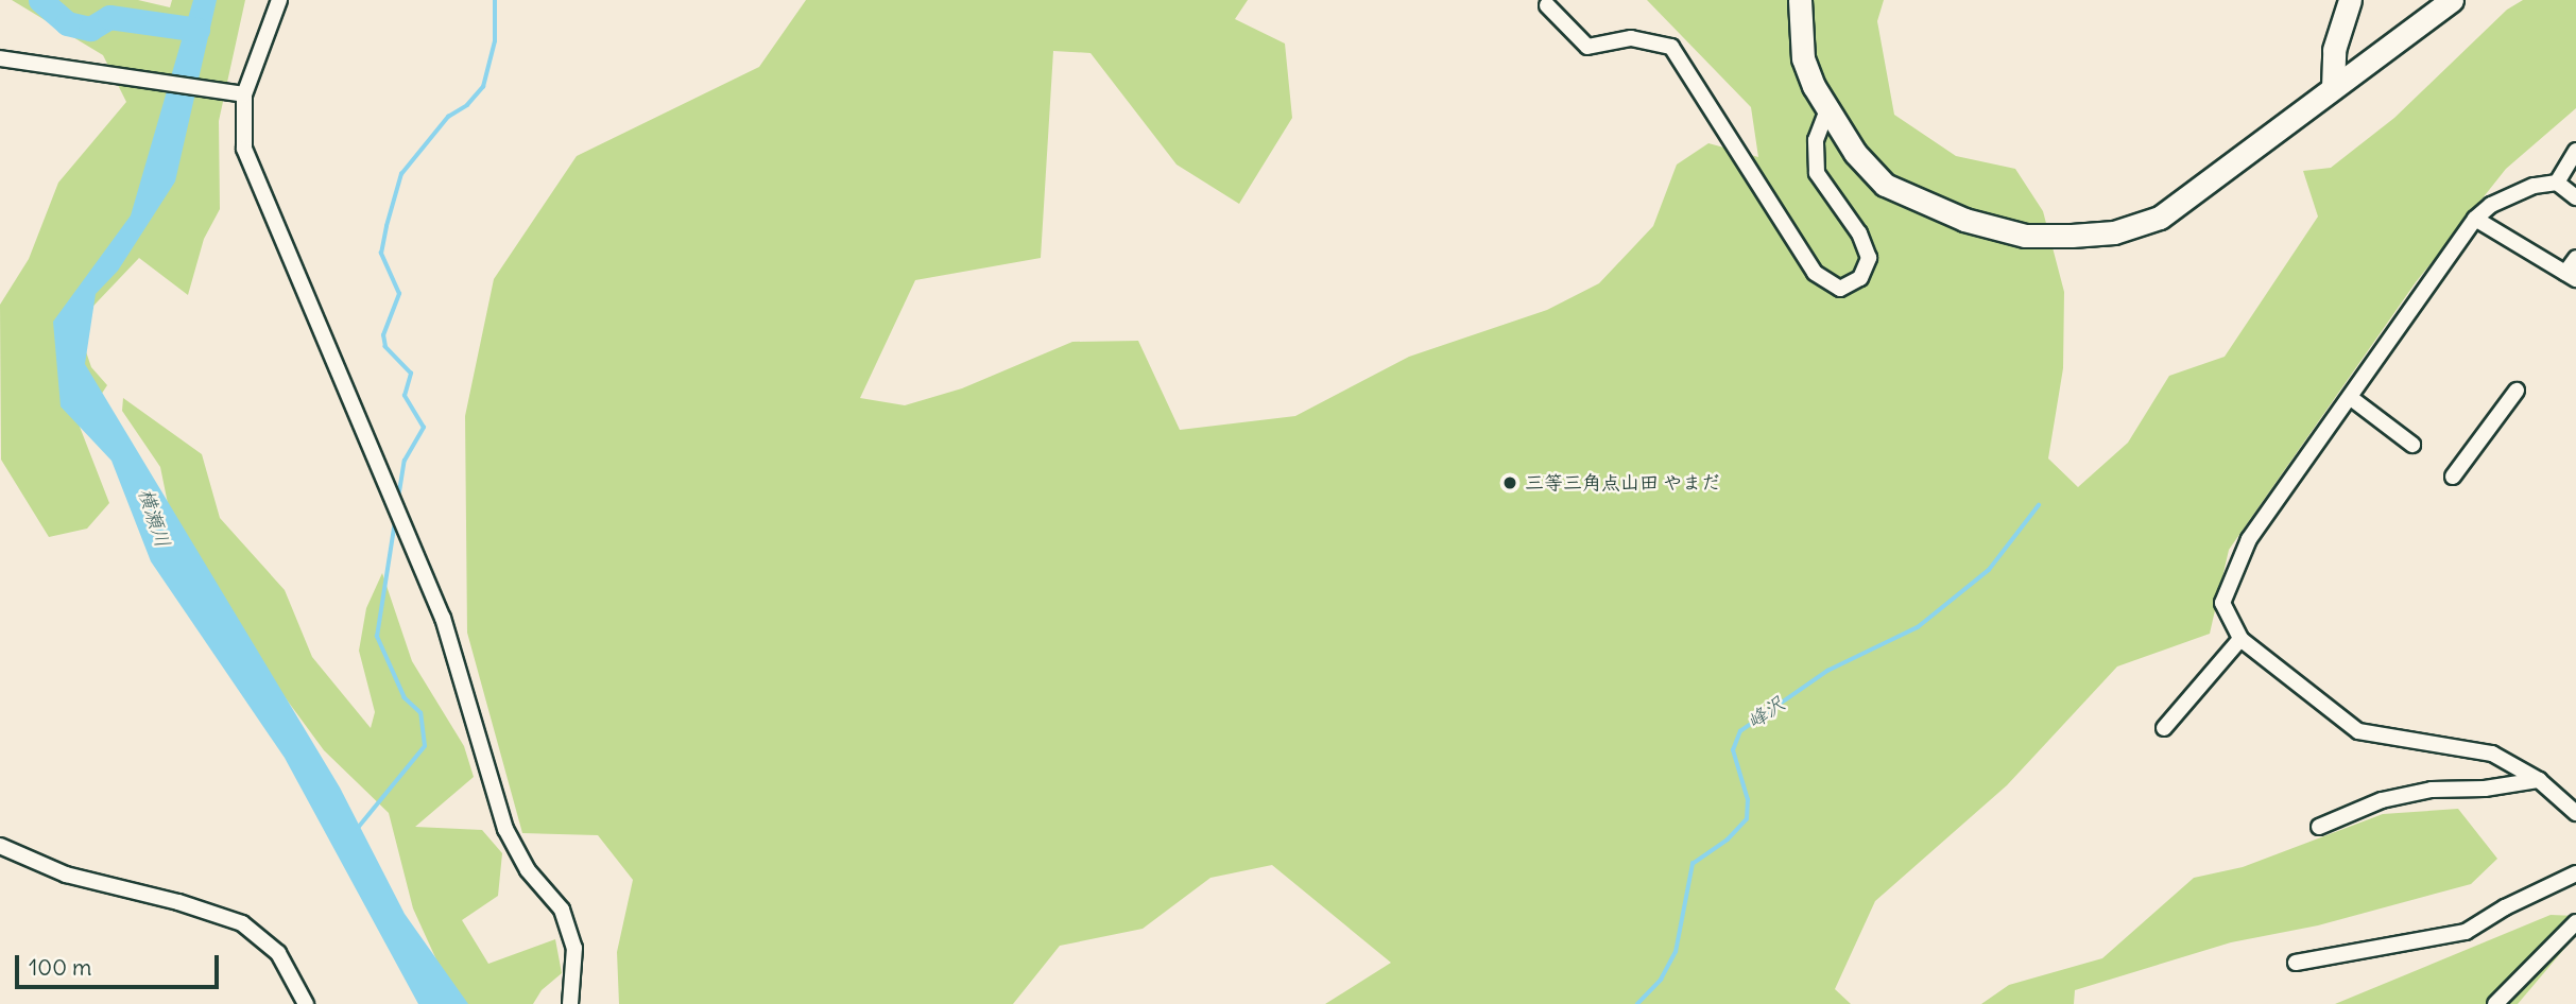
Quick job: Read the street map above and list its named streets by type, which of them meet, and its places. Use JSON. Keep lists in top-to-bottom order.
{
  "water": ["横瀬川", "峰沢"],
  "places": ["三等三角点山田 やまだ"],
  "scale_bar": "100 m"
}
